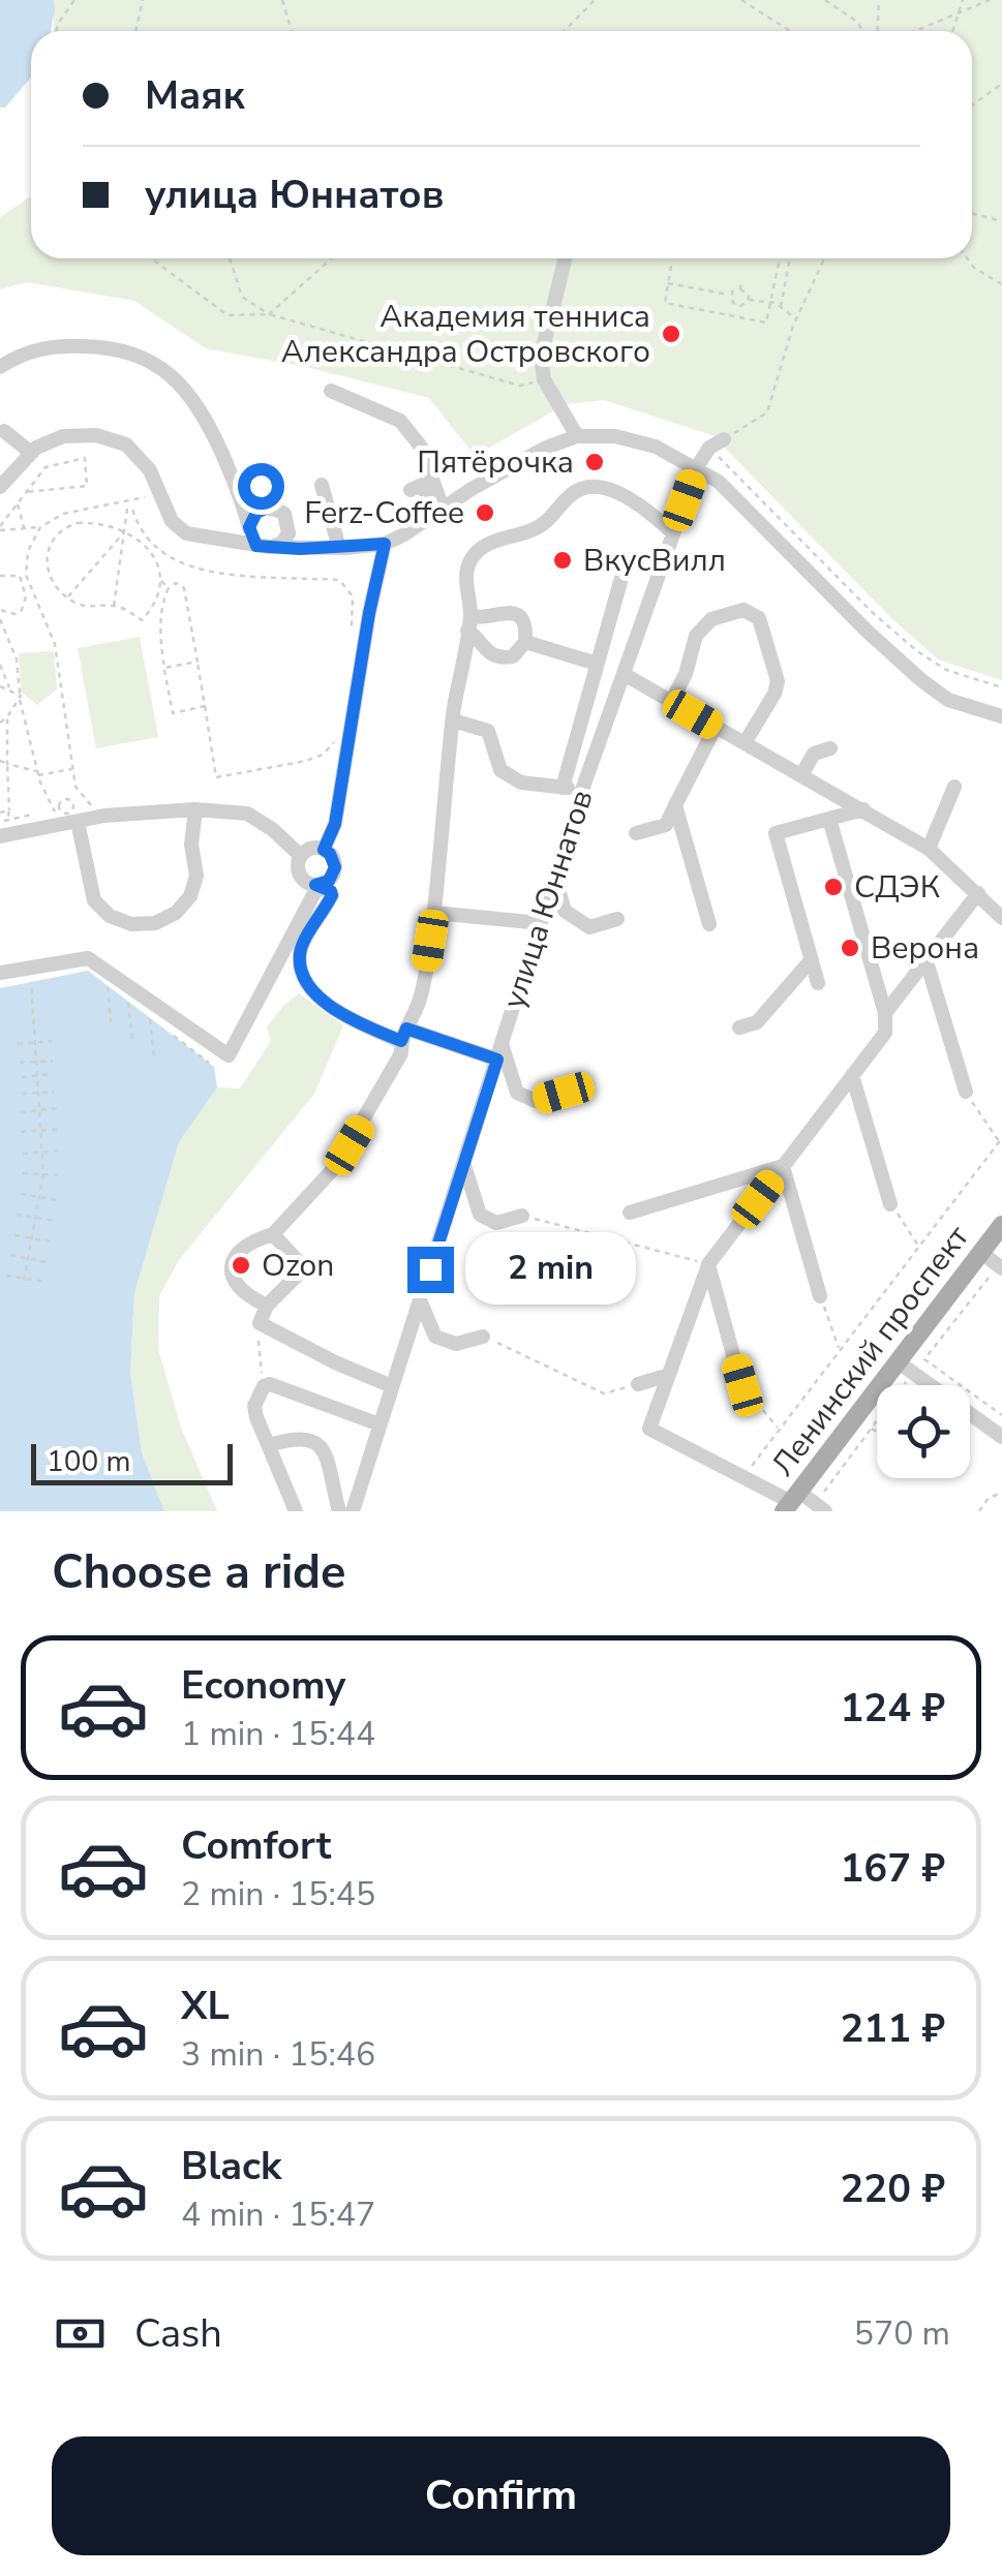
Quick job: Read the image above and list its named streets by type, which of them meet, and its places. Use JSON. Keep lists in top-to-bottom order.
{
  "streets": {
    "main road": ["Ленинский проспект"],
    "street": ["улица Юннатов"]
  },
  "places": [
    "Академия тенниса Александра Островского",
    "Пятёрочка",
    "Ferz-Coffee",
    "ВкусВилл",
    "СДЭК",
    "Верона",
    "Ozon"
  ],
  "scale_bar": "100 m",
  "page": {
    "banner": ["Маяк", "улица Юннатов"],
    "bubble": "2 min",
    "scale": "100 m",
    "heading": "Choose a ride",
    "list": [
      {
        "name": "Economy",
        "note": "1 min · 15:44",
        "value": "124 ₽"
      },
      {
        "name": "Comfort",
        "note": "2 min · 15:45",
        "value": "167 ₽"
      },
      {
        "name": "XL",
        "note": "3 min · 15:46",
        "value": "211 ₽"
      },
      {
        "name": "Black",
        "note": "4 min · 15:47",
        "value": "220 ₽"
      }
    ],
    "pay": ["Cash", "570 m"],
    "buttons": "Confirm"
  }
}
